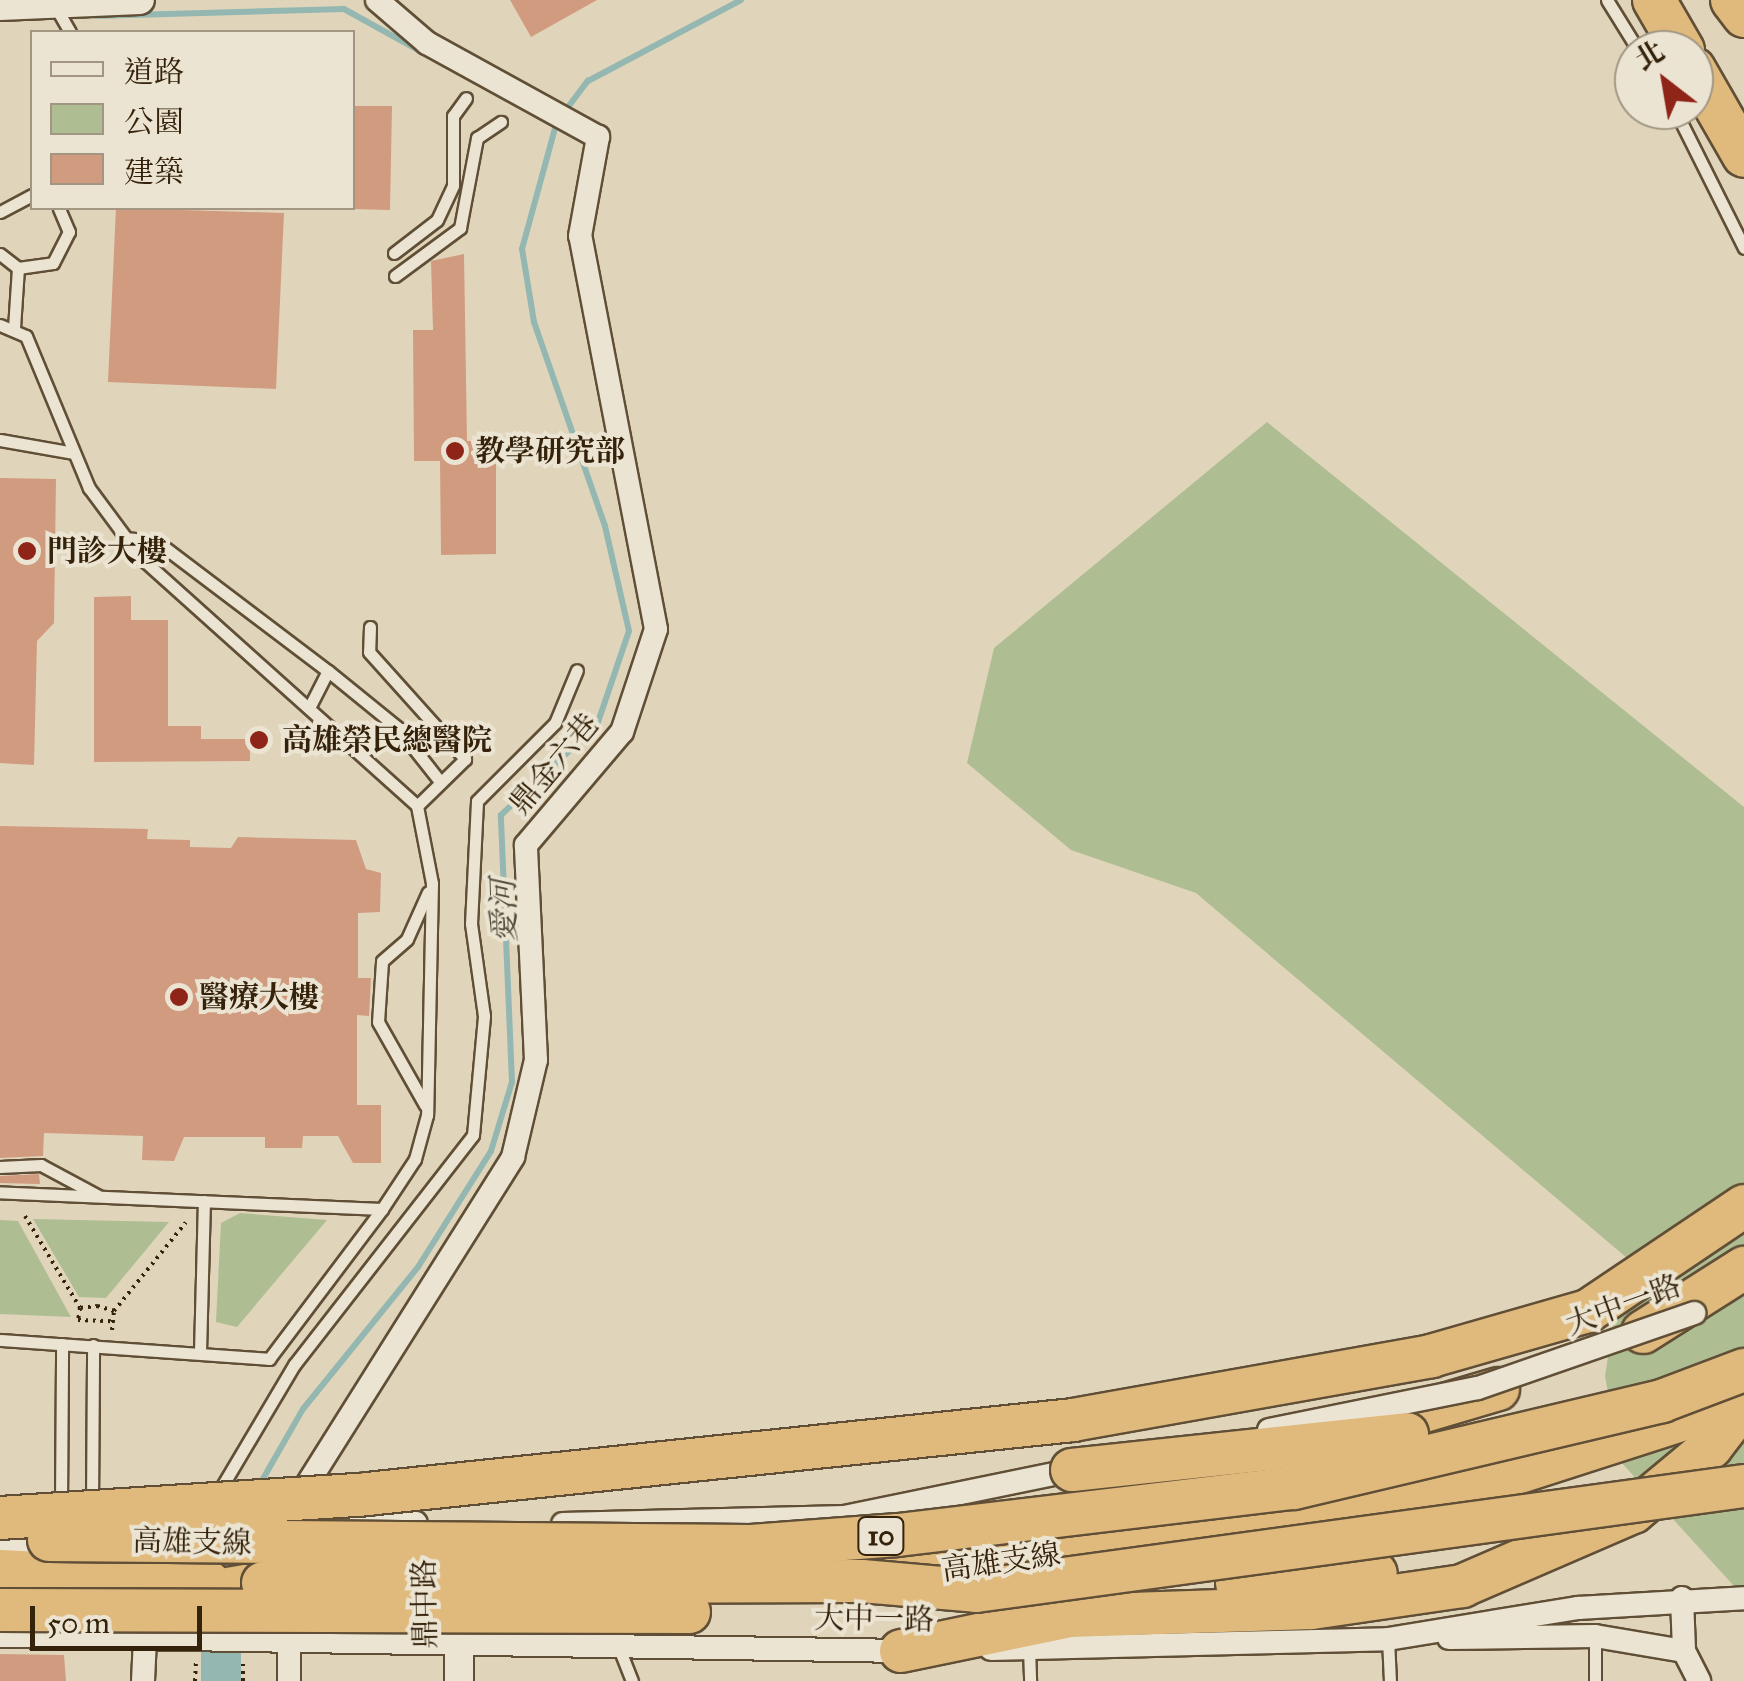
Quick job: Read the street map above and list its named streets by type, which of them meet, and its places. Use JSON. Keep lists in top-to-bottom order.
{
  "streets": {
    "highway": ["10", "高雄支線"],
    "street": ["鼎金六巷", "大中一路", "鼎中路"]
  },
  "crossings": [
    ["鼎金六巷", "大中一路"],
    ["大中一路", "鼎中路"]
  ],
  "water": ["愛河"],
  "places": [
    "教學研究部",
    "門診大樓",
    "高雄榮民總醫院",
    "醫療大樓"
  ],
  "legend": ["道路", "公園", "建築"],
  "scale_bar": "50 m",
  "north": "top left"
}
